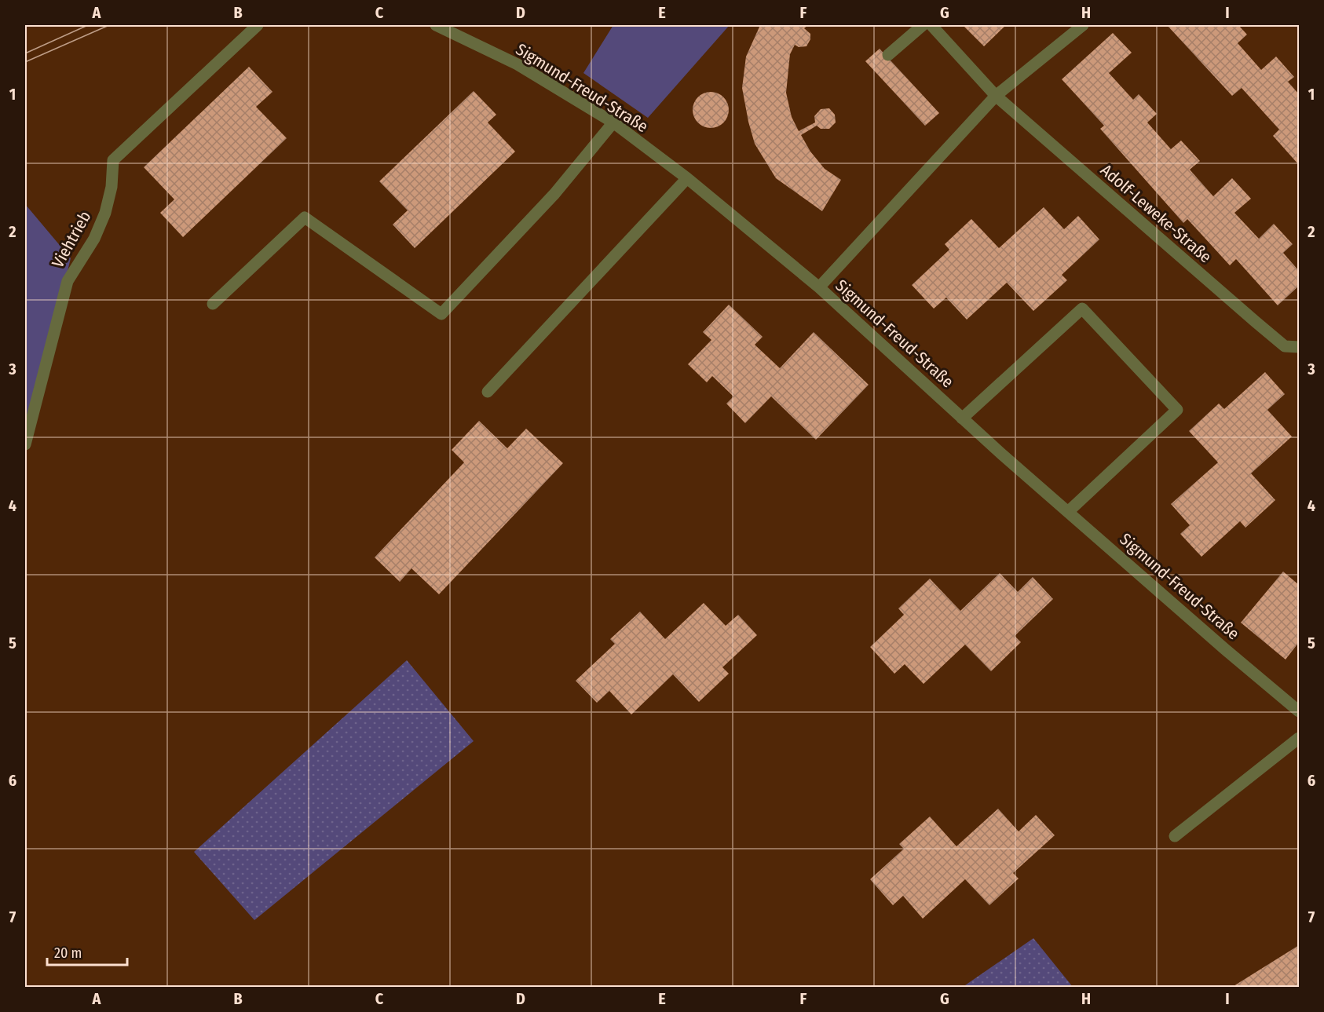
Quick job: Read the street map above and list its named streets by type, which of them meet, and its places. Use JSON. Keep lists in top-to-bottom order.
{
  "streets": {
    "street": ["Sigmund-Freud-Straße", "Adolf-Leweke-Straße", "Viehtrieb"]
  },
  "scale_bar": "20 m",
  "grid": {
    "columns": [
      "A",
      "B",
      "C",
      "D",
      "E",
      "F",
      "G",
      "H",
      "I"
    ],
    "rows": [
      "1",
      "2",
      "3",
      "4",
      "5",
      "6",
      "7"
    ]
  }
}
